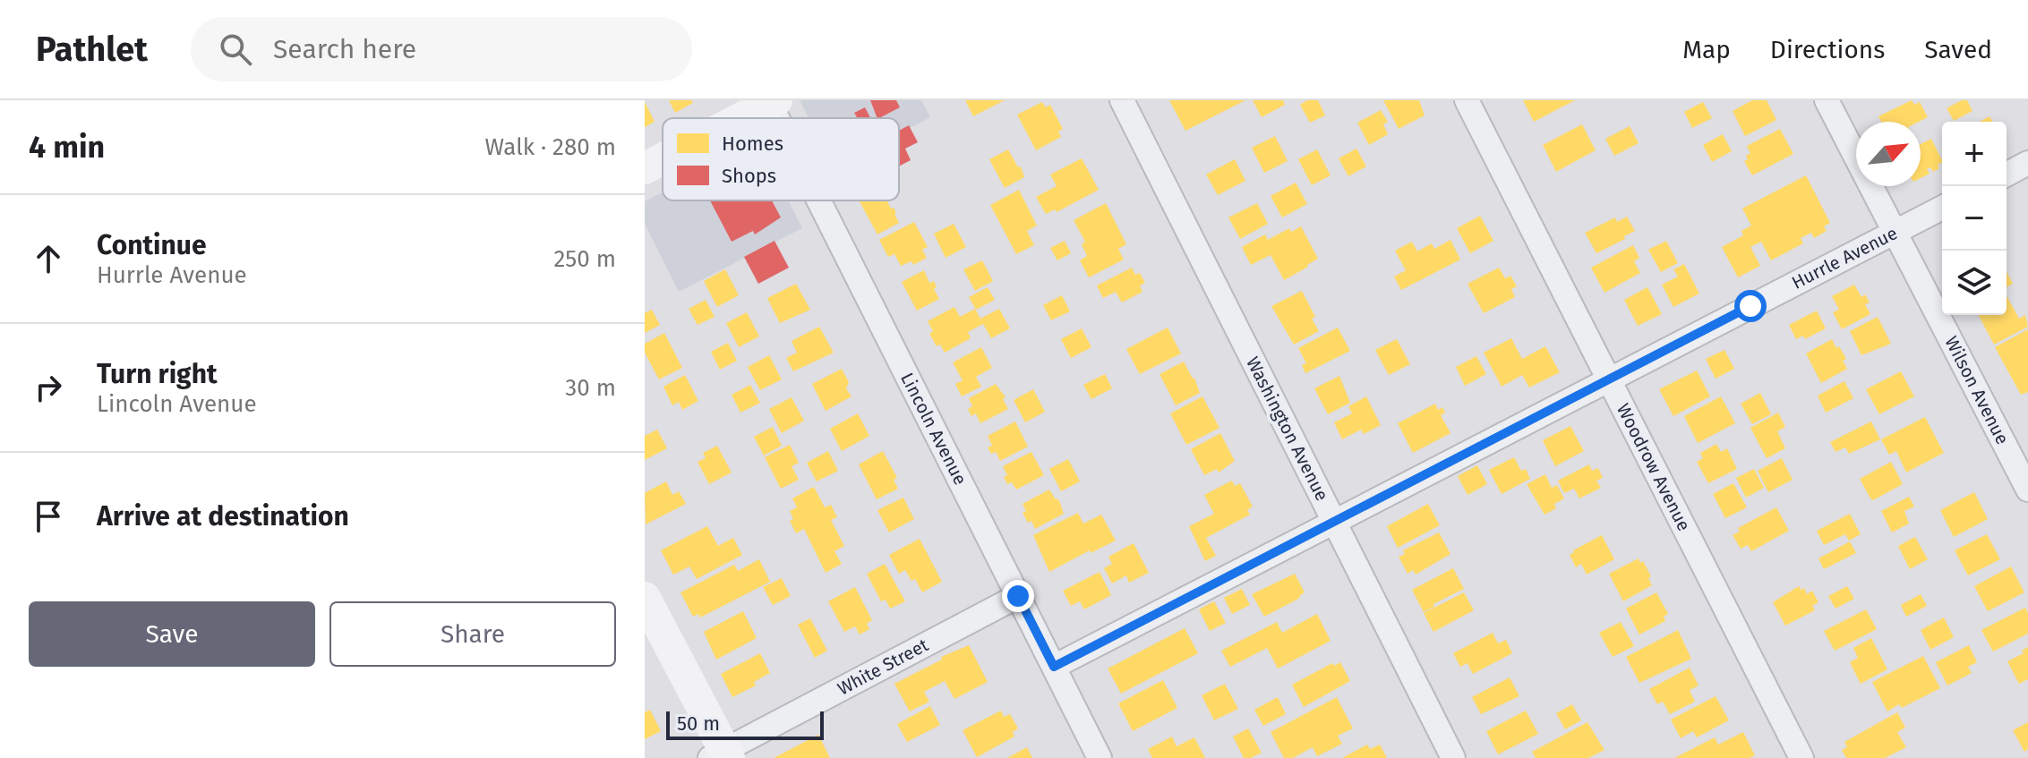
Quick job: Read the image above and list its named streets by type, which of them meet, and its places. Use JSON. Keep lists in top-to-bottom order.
{
  "streets": {
    "street": [
      "Hurrle Avenue",
      "Wilson Avenue",
      "Lincoln Avenue",
      "Washington Avenue",
      "Woodrow Avenue",
      "White Street"
    ]
  },
  "crossings": [
    ["Hurrle Avenue", "Wilson Avenue"],
    ["Hurrle Avenue", "Lincoln Avenue"],
    ["Hurrle Avenue", "Washington Avenue"],
    ["Hurrle Avenue", "Woodrow Avenue"],
    ["Lincoln Avenue", "White Street"]
  ],
  "legend": ["Homes", "Shops"],
  "scale_bar": "50 m",
  "north": "top right",
  "page": {
    "header": "Pathlet",
    "search": "Search here",
    "nav": ["Map", "Directions", "Saved"],
    "heading": ["4 min", "Walk · 280 m"],
    "map_buttons": ["+", "−"],
    "list": [
      ["Continue", "Hurrle Avenue", "250 m"],
      ["Turn right", "Lincoln Avenue", "30 m"],
      "Arrive at destination"
    ],
    "buttons": ["Save", "Share"],
    "scale": "50 m"
  }
}
